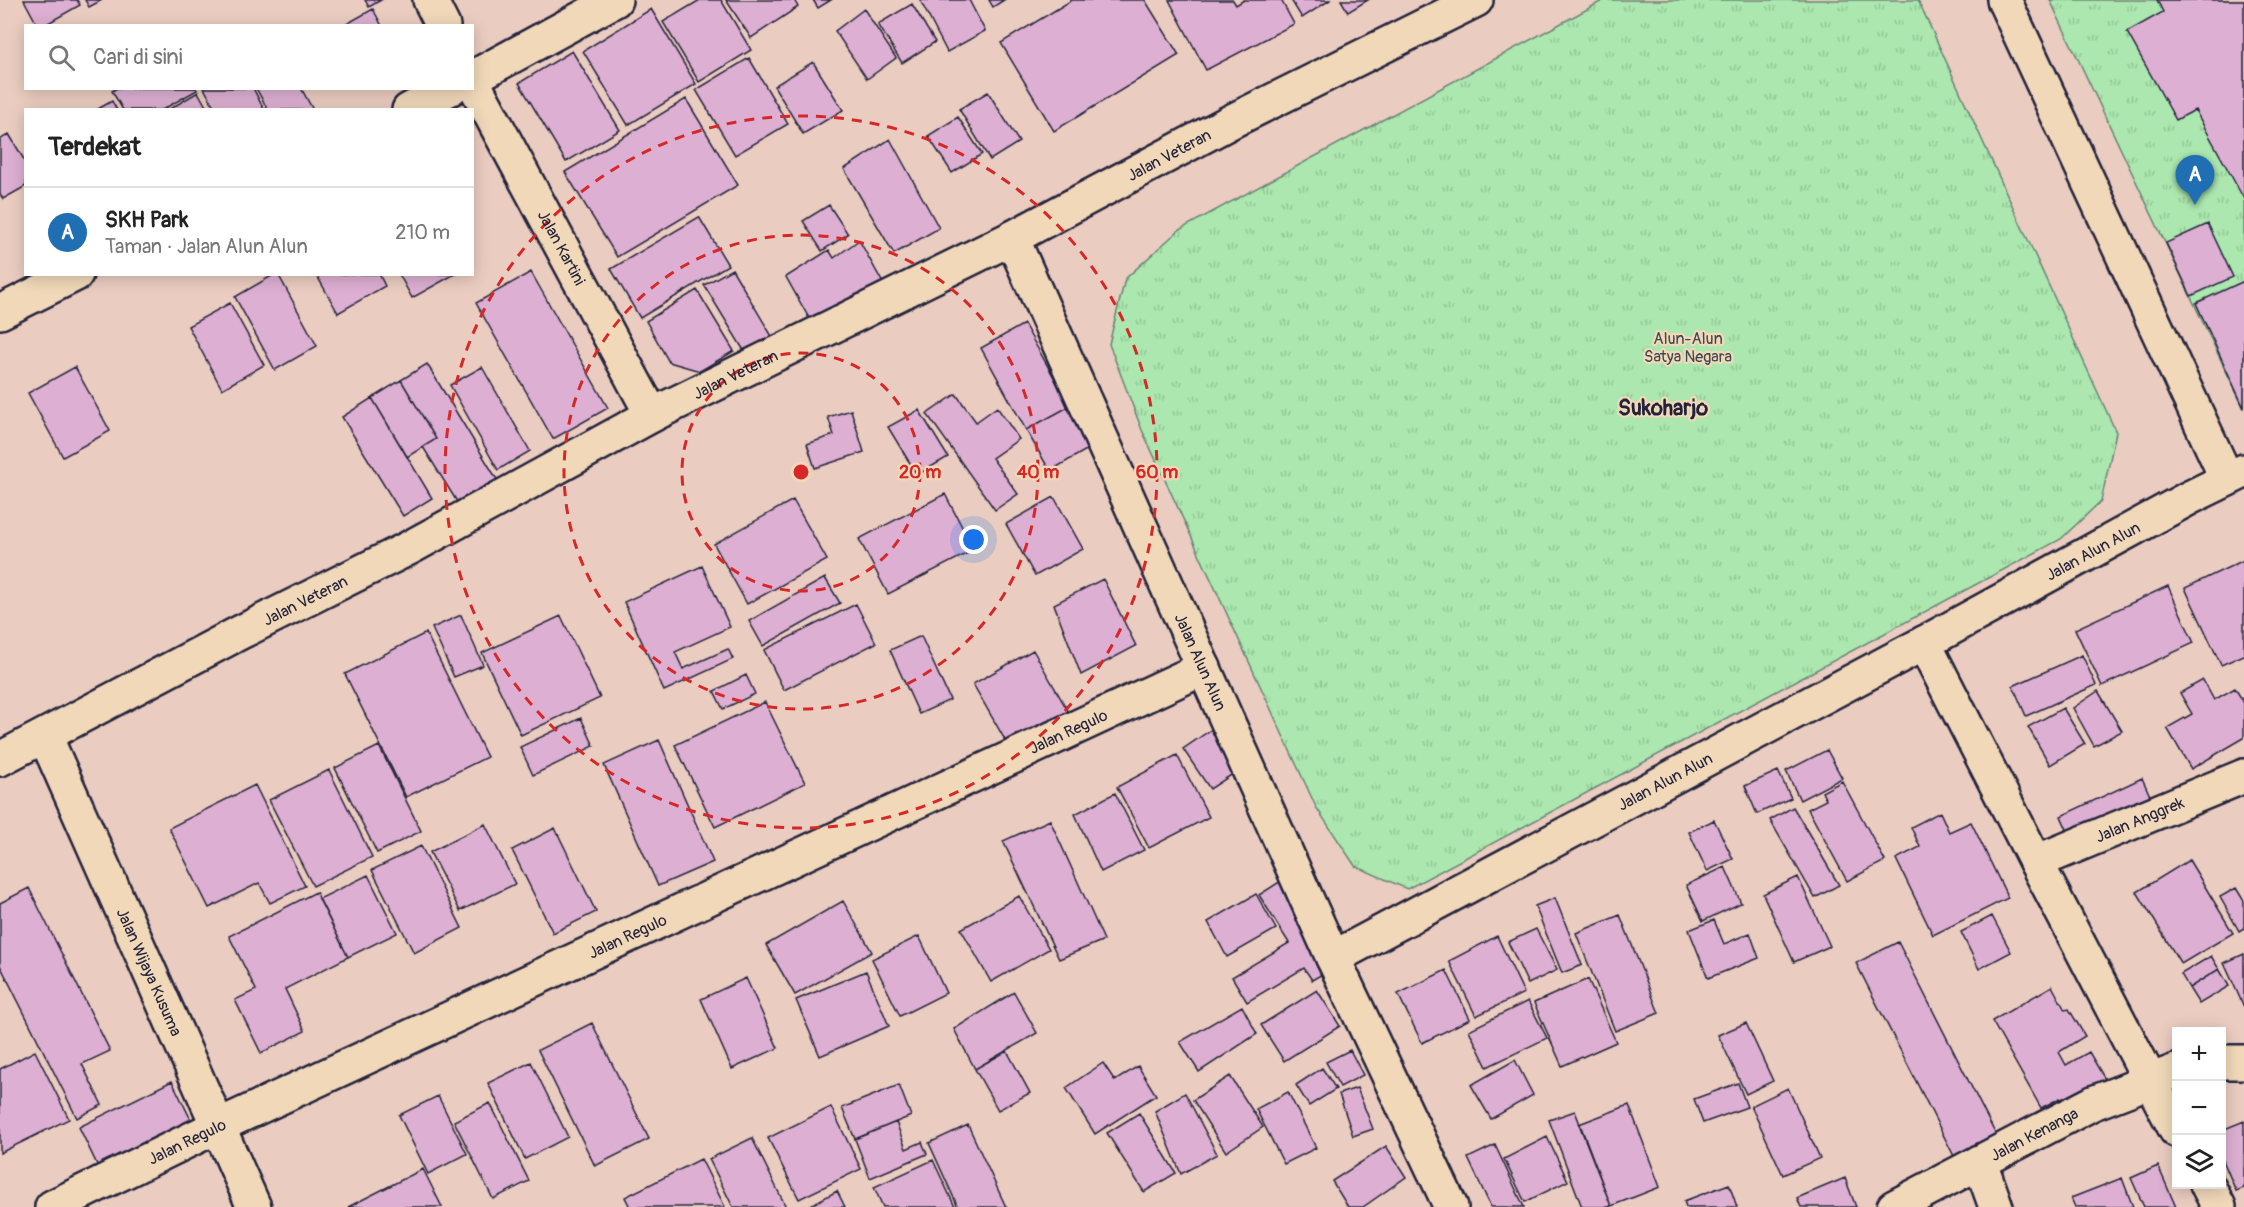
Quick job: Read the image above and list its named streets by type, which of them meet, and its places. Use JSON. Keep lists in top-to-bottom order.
{
  "streets": {
    "street": [
      "Jalan Veteran",
      "Jalan Kartini",
      "Jalan Alun Alun",
      "Jalan Regulo",
      "Jalan Anggrek",
      "Jalan Wijaya Kusuma",
      "Jalan Kenanga"
    ]
  },
  "crossings": [
    ["Jalan Veteran", "Jalan Kartini"],
    ["Jalan Veteran", "Jalan Alun Alun"],
    ["Jalan Veteran", "Jalan Wijaya Kusuma"],
    ["Jalan Alun Alun", "Jalan Regulo"],
    ["Jalan Regulo", "Jalan Wijaya Kusuma"]
  ],
  "districts": ["Sukoharjo"],
  "parks": ["Alun-Alun Satya Negara"],
  "page": {
    "search": "Cari di sini",
    "heading": "Terdekat",
    "pins": "A",
    "list": [
      {
        "mark": "A",
        "name": "SKH Park",
        "note": "Taman · Jalan Alun Alun",
        "value": "210 m"
      }
    ],
    "map_buttons": ["+", "−"]
  },
  "rings": ["20 m", "40 m", "60 m"]
}
